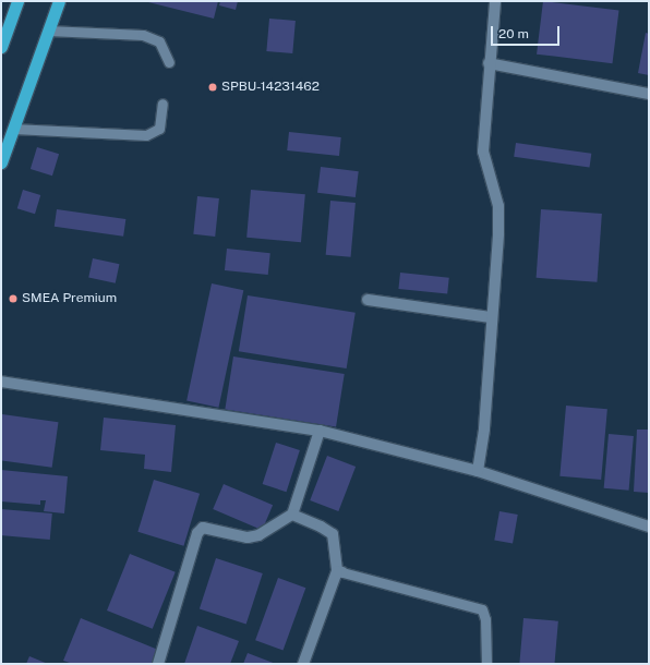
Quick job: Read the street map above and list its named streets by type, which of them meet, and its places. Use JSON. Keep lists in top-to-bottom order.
{
  "places": ["SPBU-14231462", "SMEA Premium"],
  "scale_bar": "20 m"
}
